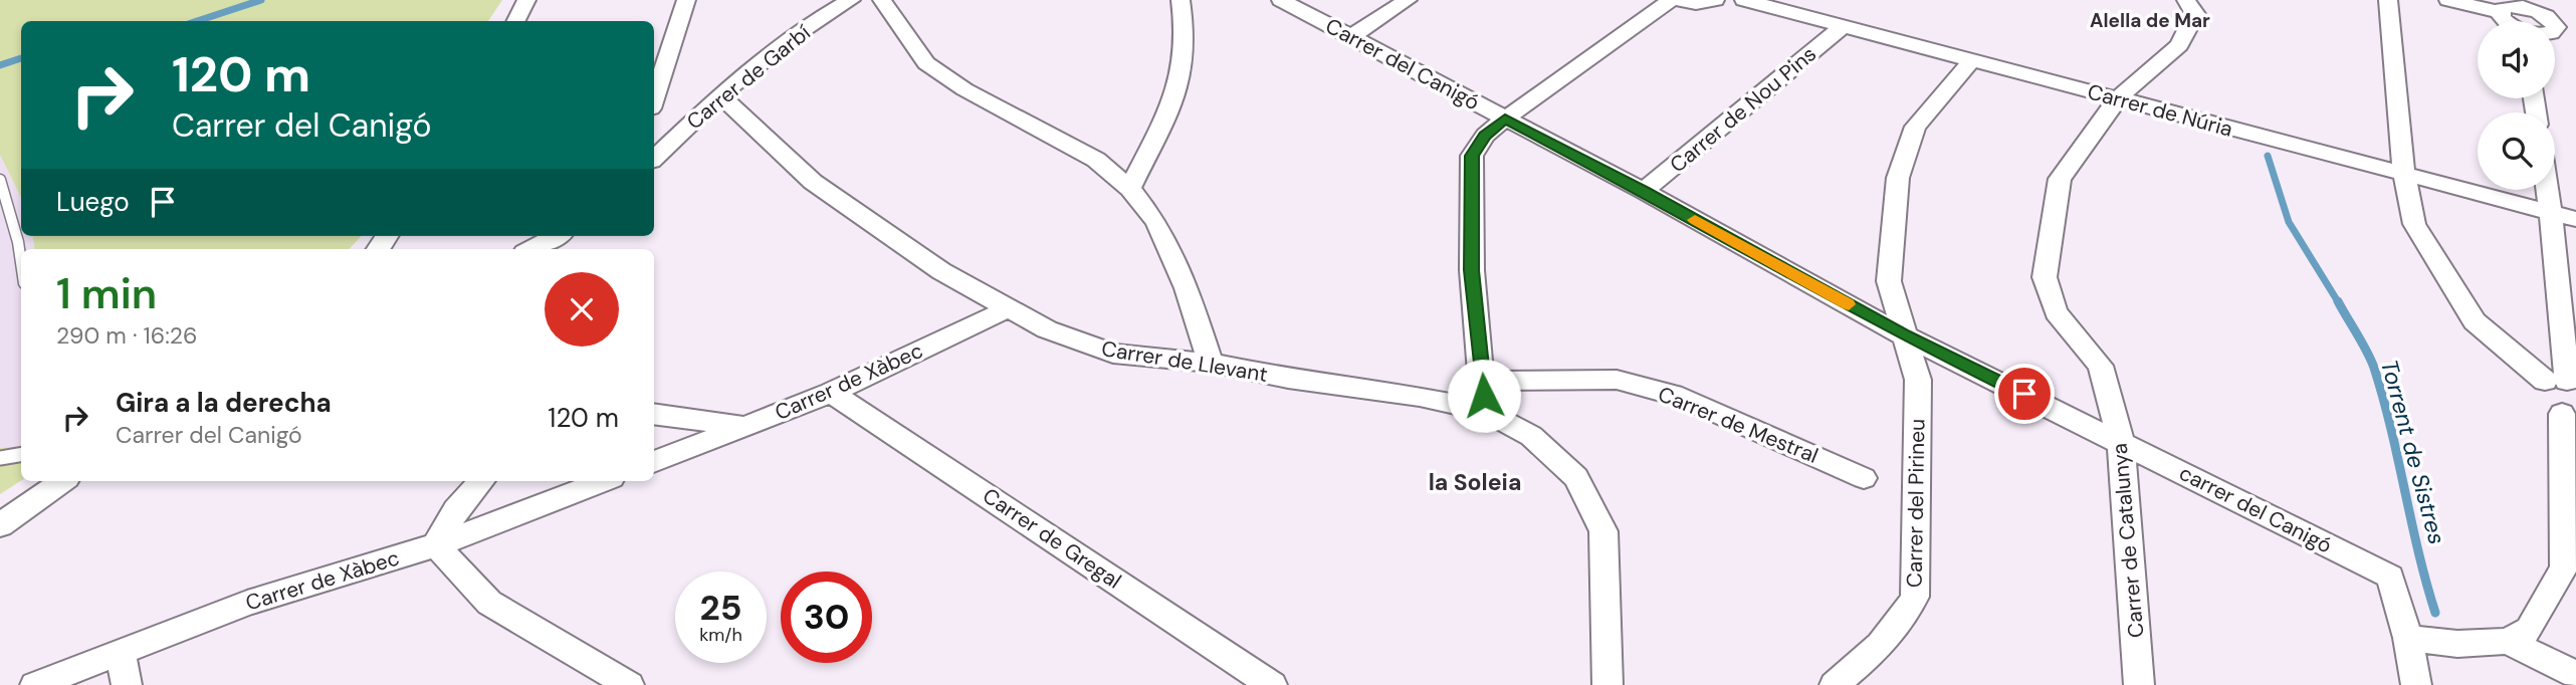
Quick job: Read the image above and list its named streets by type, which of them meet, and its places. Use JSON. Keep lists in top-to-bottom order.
{
  "streets": {
    "street": [
      "Carrer del Canigó",
      "Carrer de Garbí",
      "Carrer de Nou Pins",
      "Carrer de Núria",
      "Carrer de Llevant",
      "Carrer de Xàbec",
      "Carrer de Mestral",
      "Carrer del Pirineu",
      "carrer del Canigó",
      "Carrer de Gregal",
      "Carrer de Catalunya"
    ]
  },
  "crossings": [
    ["Carrer del Canigó", "Carrer de Nou Pins"],
    ["Carrer del Canigó", "Carrer del Pirineu"],
    ["Carrer del Canigó", "carrer del Canigó"],
    ["Carrer del Canigó", "Carrer de Catalunya"],
    ["Carrer de Garbí", "Carrer de Llevant"],
    ["Carrer de Nou Pins", "Carrer de Núria"],
    ["Carrer de Núria", "Carrer del Pirineu"],
    ["Carrer de Núria", "Carrer de Catalunya"],
    ["Carrer de Llevant", "Carrer de Xàbec"],
    ["Carrer de Xàbec", "Carrer de Gregal"],
    ["carrer del Canigó", "Carrer de Catalunya"]
  ],
  "districts": ["Alella de Mar", "la Soleia"],
  "water": ["Torrent de Sistres"],
  "page": {
    "turn": ["120 m", "Carrer del Canigó"],
    "then": "Luego",
    "heading": ["1 min", "290 m · 16:26"],
    "list": [
      {
        "name": "Gira a la derecha",
        "note": "Carrer del Canigó",
        "value": "120 m"
      }
    ],
    "speed": "25 km/h",
    "limit": "30"
  }
}
